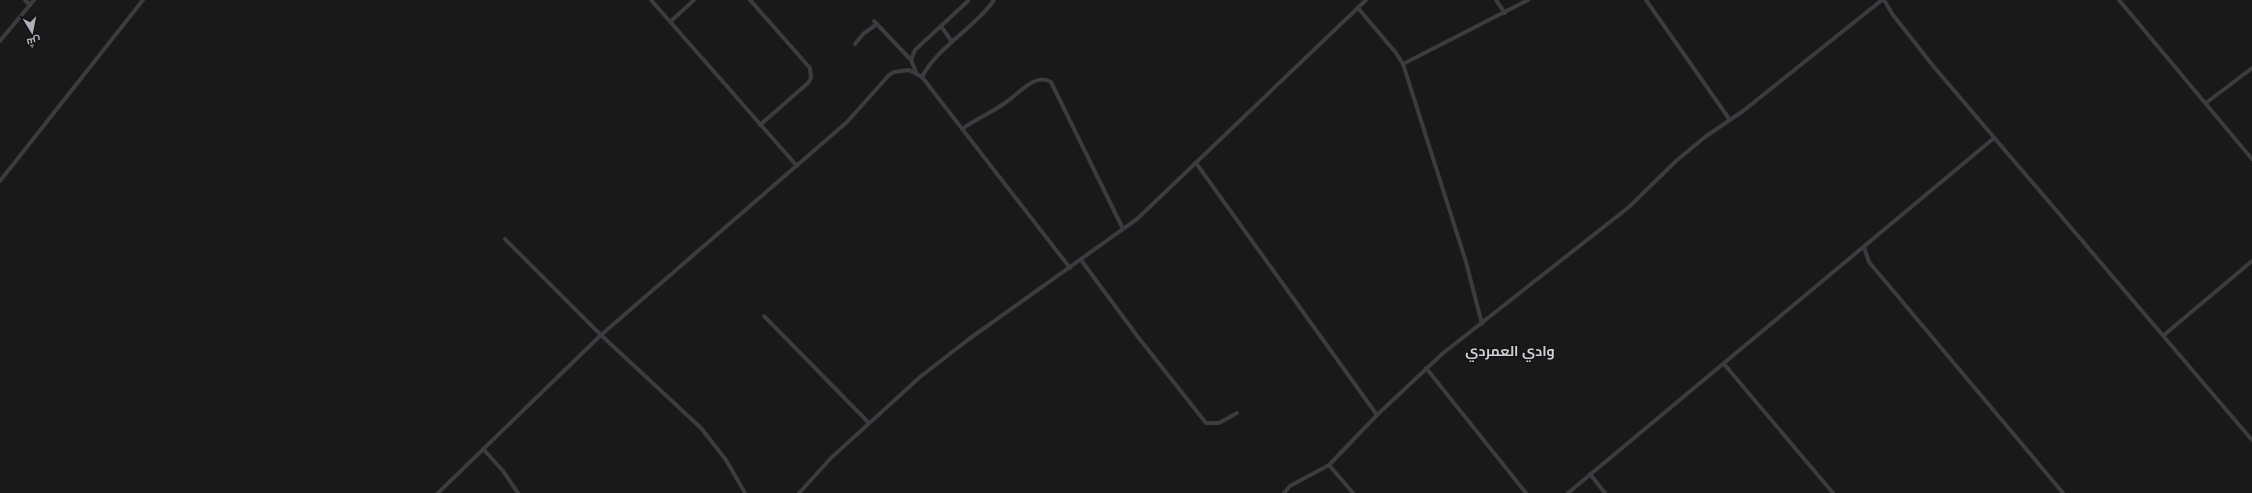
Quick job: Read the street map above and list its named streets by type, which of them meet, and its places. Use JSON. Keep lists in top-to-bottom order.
{
  "districts": ["وادي العمردي"],
  "north": "bottom"
}
